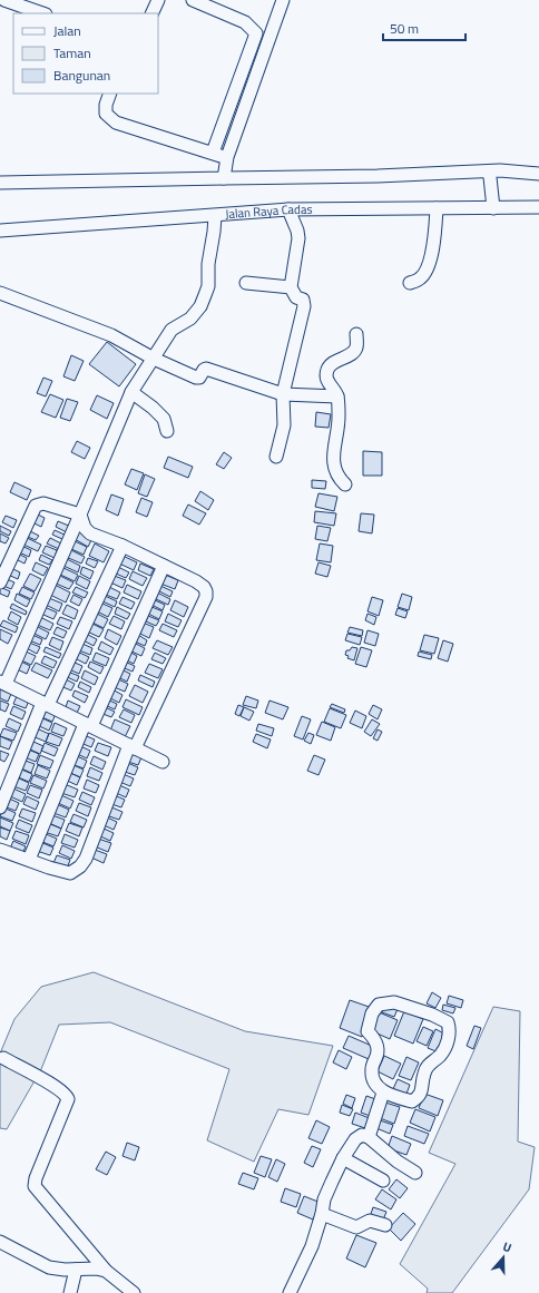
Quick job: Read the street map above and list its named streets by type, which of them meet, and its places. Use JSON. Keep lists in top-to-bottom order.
{
  "streets": {
    "street": ["Jalan Raya Cadas"]
  },
  "legend": ["Jalan", "Taman", "Bangunan"],
  "scale_bar": "50 m",
  "north": "top"
}
